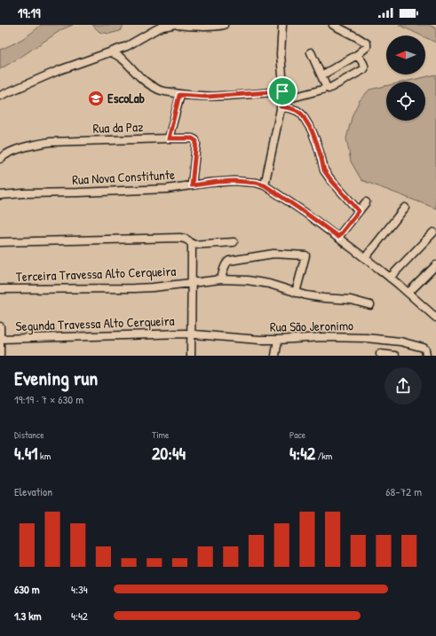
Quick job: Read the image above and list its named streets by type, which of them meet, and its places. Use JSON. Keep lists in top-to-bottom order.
{
  "streets": {
    "street": [
      "Rua da Paz",
      "Rua Nova Constitunte",
      "Terceira Travessa Alto Cerqueira",
      "Segunda Travessa Alto Cerqueira",
      "Rua São Jeronimo"
    ]
  },
  "crossings": [
    ["Rua da Paz", "Rua Nova Constitunte"],
    ["Segunda Travessa Alto Cerqueira", "Rua São Jeronimo"]
  ],
  "places": {
    "school or university": ["EscoLab"]
  },
  "north": "left",
  "page": {
    "status": "19:19",
    "heading": ["Evening run", "19:19 · 7 × 630 m"],
    "stats": [
      ["Distance", "4.41 km"],
      ["Time", "20:44"],
      ["Pace", "4:42 /km"]
    ],
    "chart": ["Elevation", "68–72 m"],
    "list": [
      {
        "name": "630 m",
        "note": "4:34"
      },
      {
        "name": "1.3 km",
        "note": "4:42"
      }
    ]
  }
}
